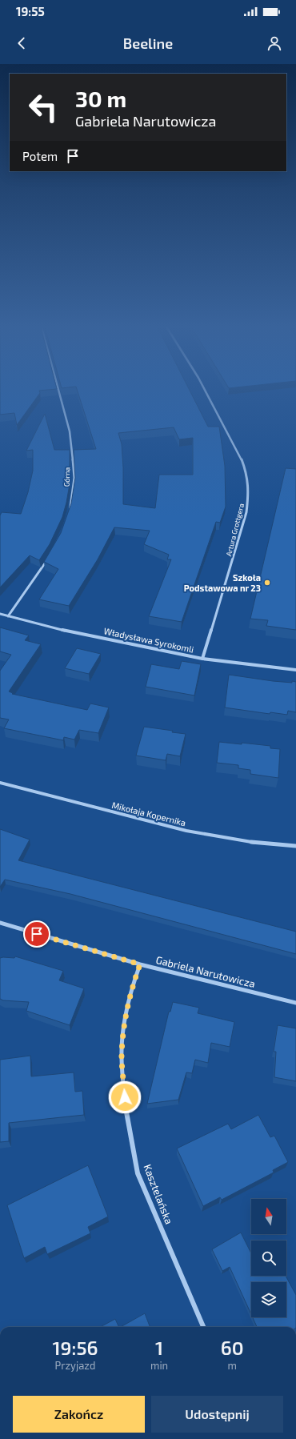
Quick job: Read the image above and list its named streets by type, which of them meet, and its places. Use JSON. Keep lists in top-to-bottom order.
{
  "streets": {
    "street": [
      "Górna",
      "Artura Grottgera",
      "Władysława Syrokomli",
      "Mikołaja Kopernika",
      "Gabriela Narutowicza",
      "Kasztelańska"
    ]
  },
  "crossings": [
    ["Artura Grottgera", "Władysława Syrokomli"],
    ["Gabriela Narutowicza", "Kasztelańska"]
  ],
  "places": ["Szkoła Podstawowa nr 23"],
  "north": "top",
  "page": {
    "status": "19:55",
    "header": "Beeline",
    "turn": ["30 m", "Gabriela Narutowicza"],
    "then": "Potem",
    "eta": [
      "19:56",
      "Przyjazd",
      "1",
      "min",
      "60",
      "m"
    ],
    "buttons": ["Zakończ", "Udostępnij"]
  }
}
